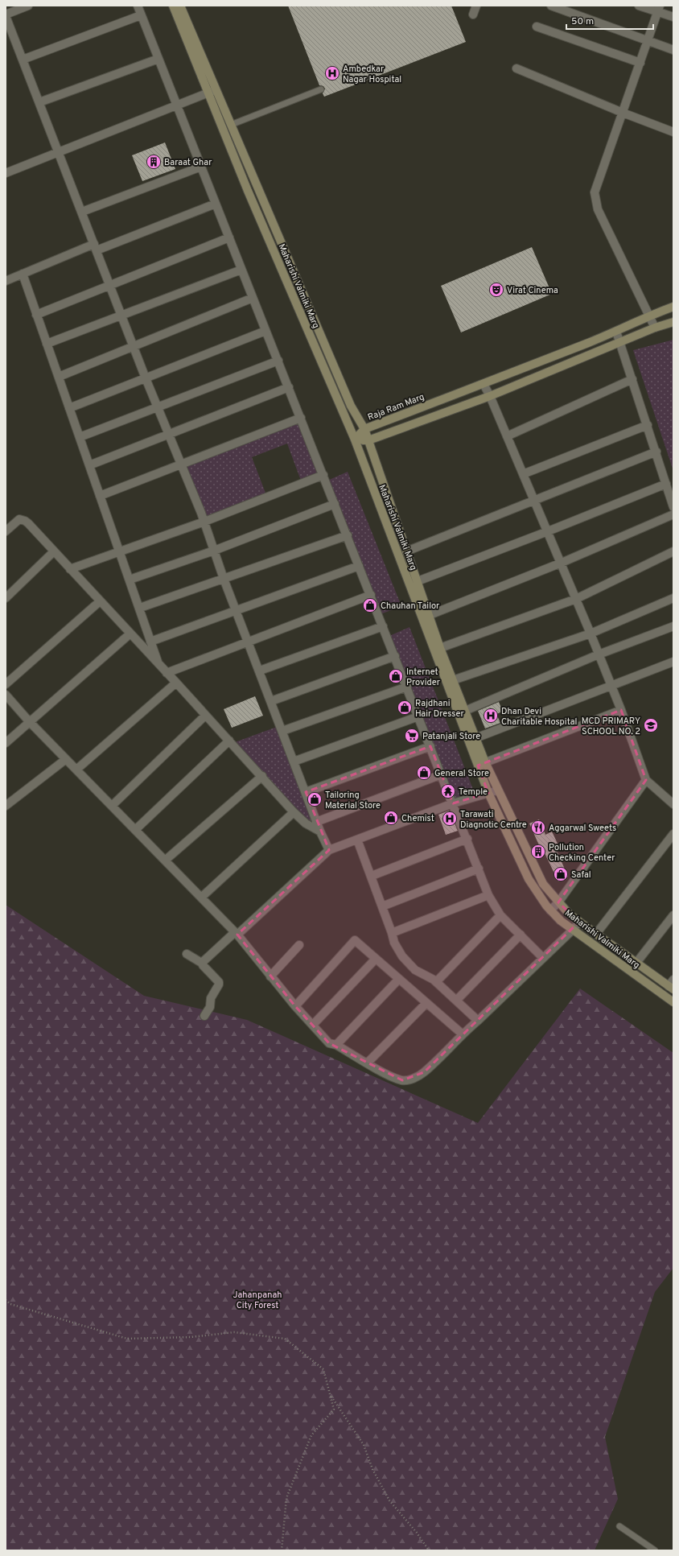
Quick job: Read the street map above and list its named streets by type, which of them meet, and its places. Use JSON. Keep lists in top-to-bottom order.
{
  "streets": {
    "street": ["Maharishi Valmiki Marg", "Raja Ram Marg"]
  },
  "crossings": [
    ["Maharishi Valmiki Marg", "Raja Ram Marg"]
  ],
  "parks": ["Jahanpanah City Forest"],
  "places": {
    "hospital": ["Ambedkar Nagar Hospital", "Dhan Devi Charitable Hospital", "Tarawati Diagnotic Centre"],
    "building": ["Baraat Ghar", "Pollution Checking Center"],
    "theatre": ["Virat Cinema"],
    "shop": [
      "Chauhan Tailor",
      "Internet Provider",
      "Rajdhani Hair Dresser",
      "General Store",
      "Tailoring Material Store",
      "Chemist",
      "Safal"
    ],
    "school or university": ["MCD PRIMARY SCHOOL NO. 2"],
    "supermarket": ["Patanjali Store"],
    "temple": ["Temple"],
    "restaurant": ["Aggarwal Sweets"]
  },
  "scale_bar": "50 m"
}
